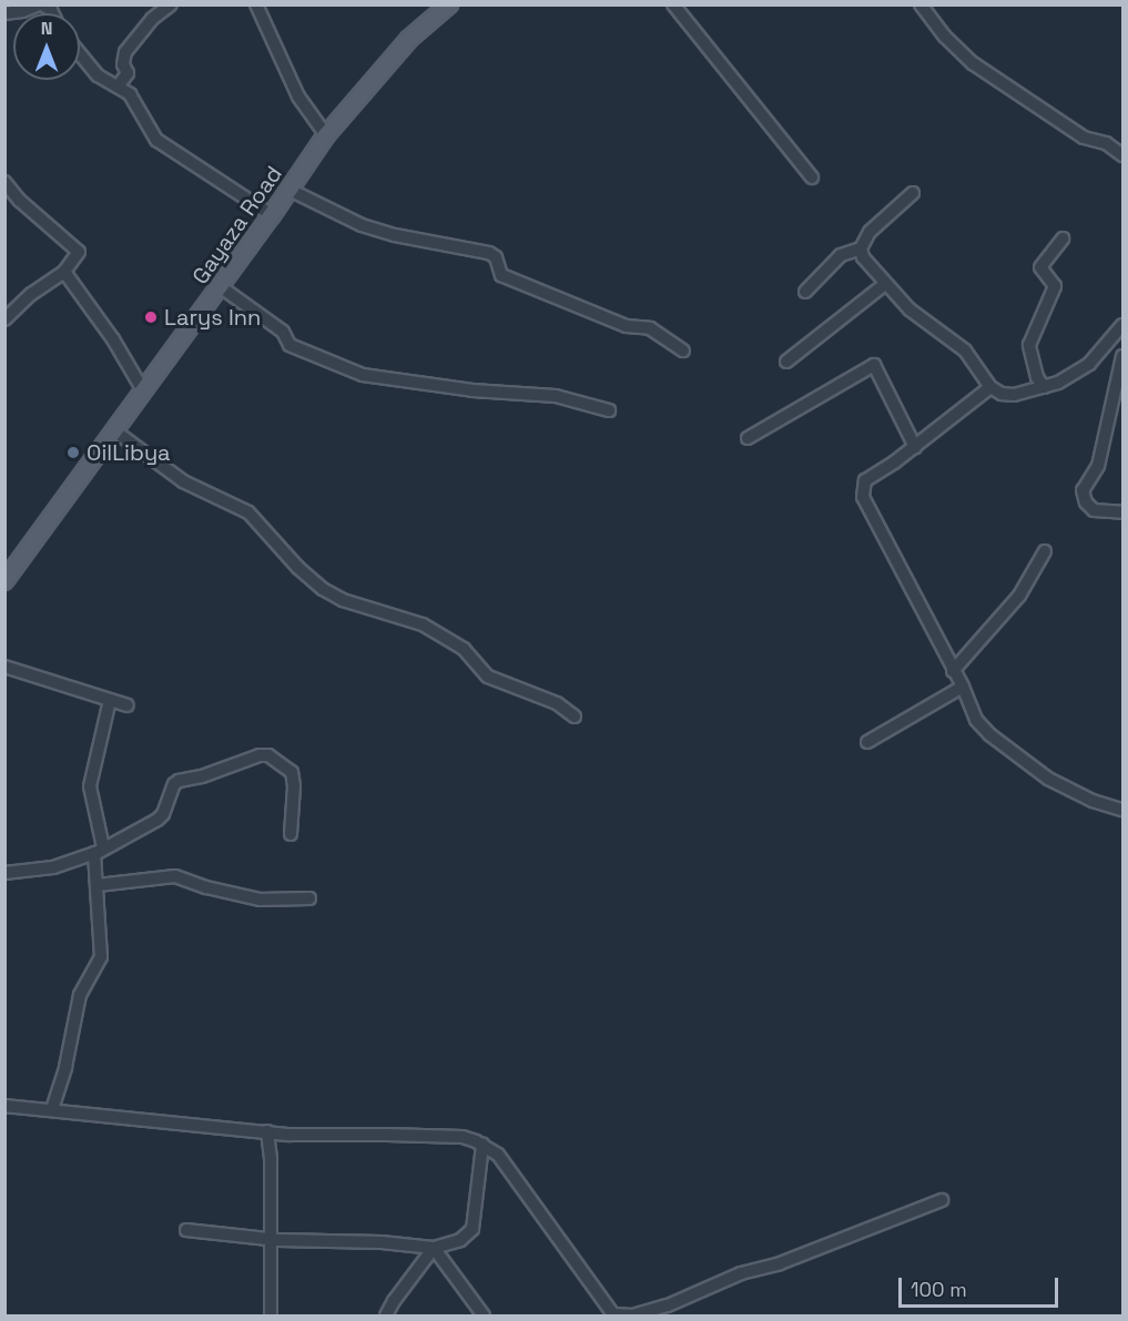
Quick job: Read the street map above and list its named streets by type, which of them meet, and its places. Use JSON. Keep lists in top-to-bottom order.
{
  "streets": {
    "main road": ["Gayaza Road"]
  },
  "places": ["Larys Inn", "OilLibya"],
  "scale_bar": "100 m",
  "north": "top"
}
